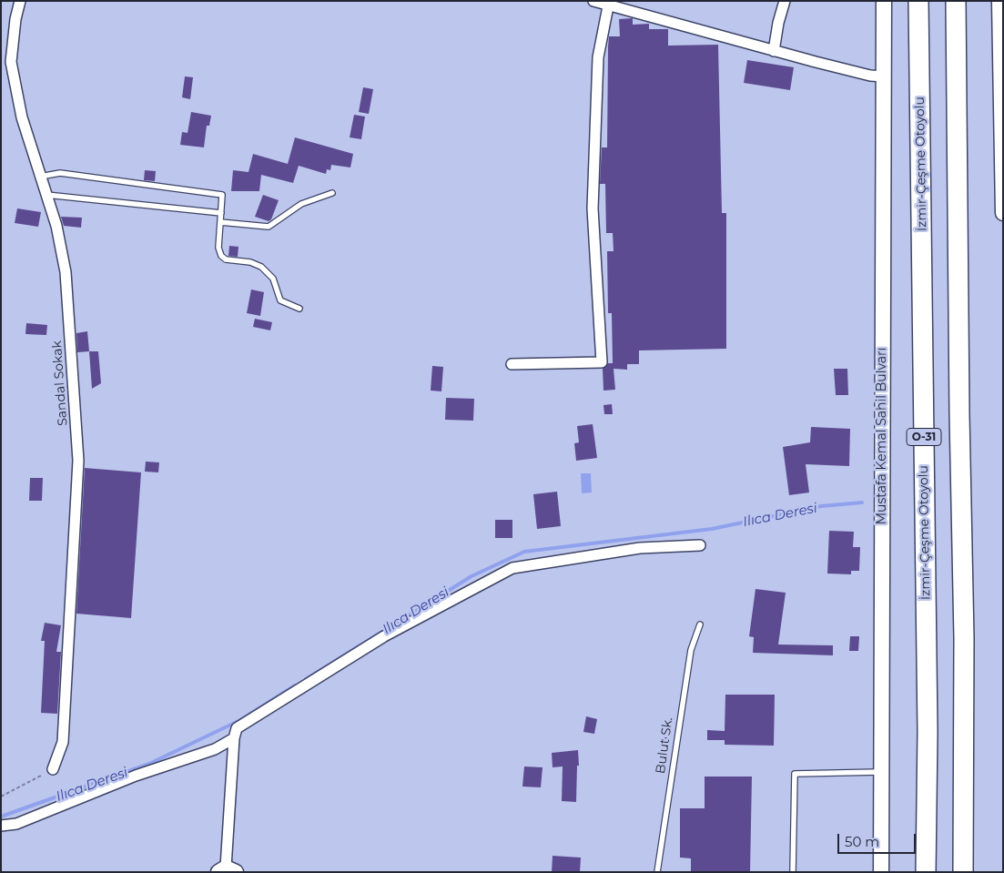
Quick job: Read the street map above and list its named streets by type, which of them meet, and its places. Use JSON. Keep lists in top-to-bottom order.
{
  "streets": {
    "highway": ["İzmir-Çeşme Otoyolu", "O-31"],
    "main road": ["Mustafa Kemal Sahil Bulvarı"],
    "street": ["Sandal Sokak"],
    "lane": ["Bulut Sk."]
  },
  "water": ["Ilıca Deresi"],
  "scale_bar": "50 m"
}
